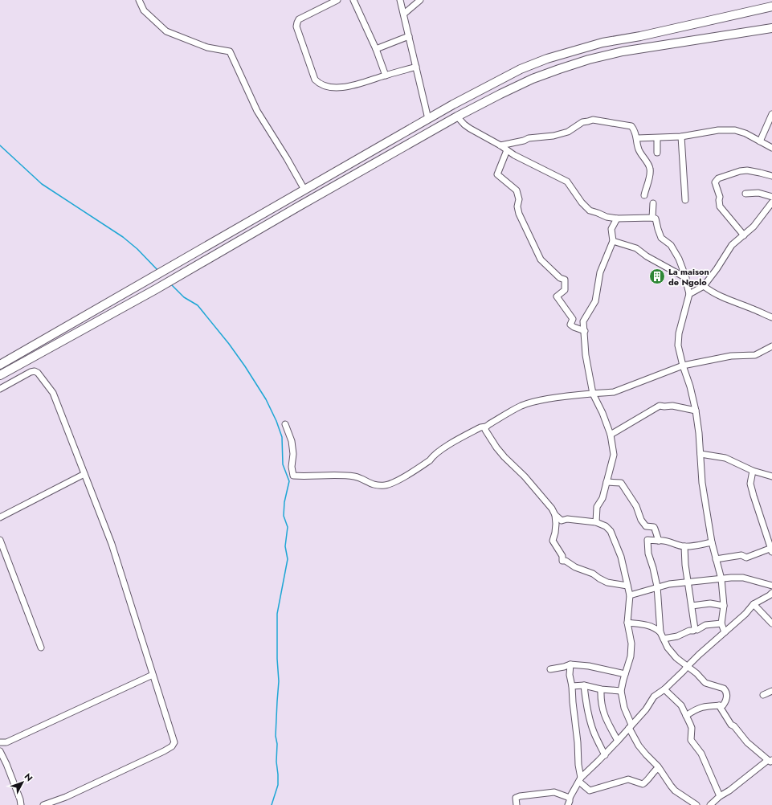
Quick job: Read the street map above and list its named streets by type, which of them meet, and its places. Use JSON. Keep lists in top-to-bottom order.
{
  "places": {
    "building": ["La maison de Ngolo"]
  },
  "north": "top right"
}
